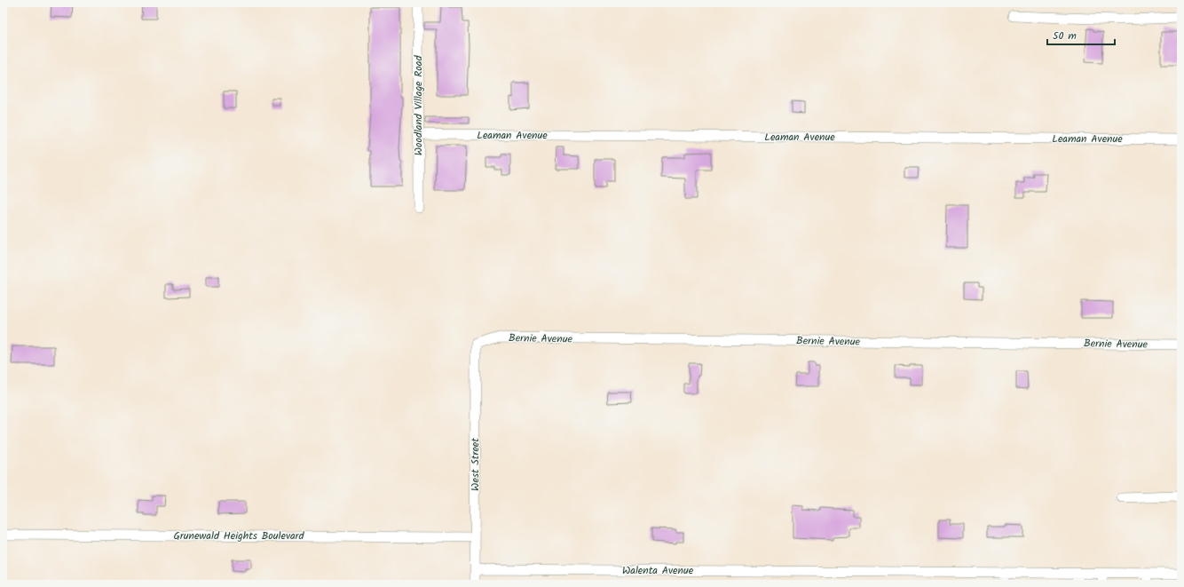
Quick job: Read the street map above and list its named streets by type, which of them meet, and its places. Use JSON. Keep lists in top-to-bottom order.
{
  "streets": {
    "street": [
      "Woodland Village Road",
      "Leaman Avenue",
      "Bernie Avenue",
      "West Street",
      "Grunewald Heights Boulevard",
      "Walenta Avenue"
    ]
  },
  "crossings": [
    ["Woodland Village Road", "Leaman Avenue"],
    ["Bernie Avenue", "West Street"],
    ["West Street", "Grunewald Heights Boulevard"],
    ["West Street", "Walenta Avenue"]
  ],
  "scale_bar": "50 m"
}
